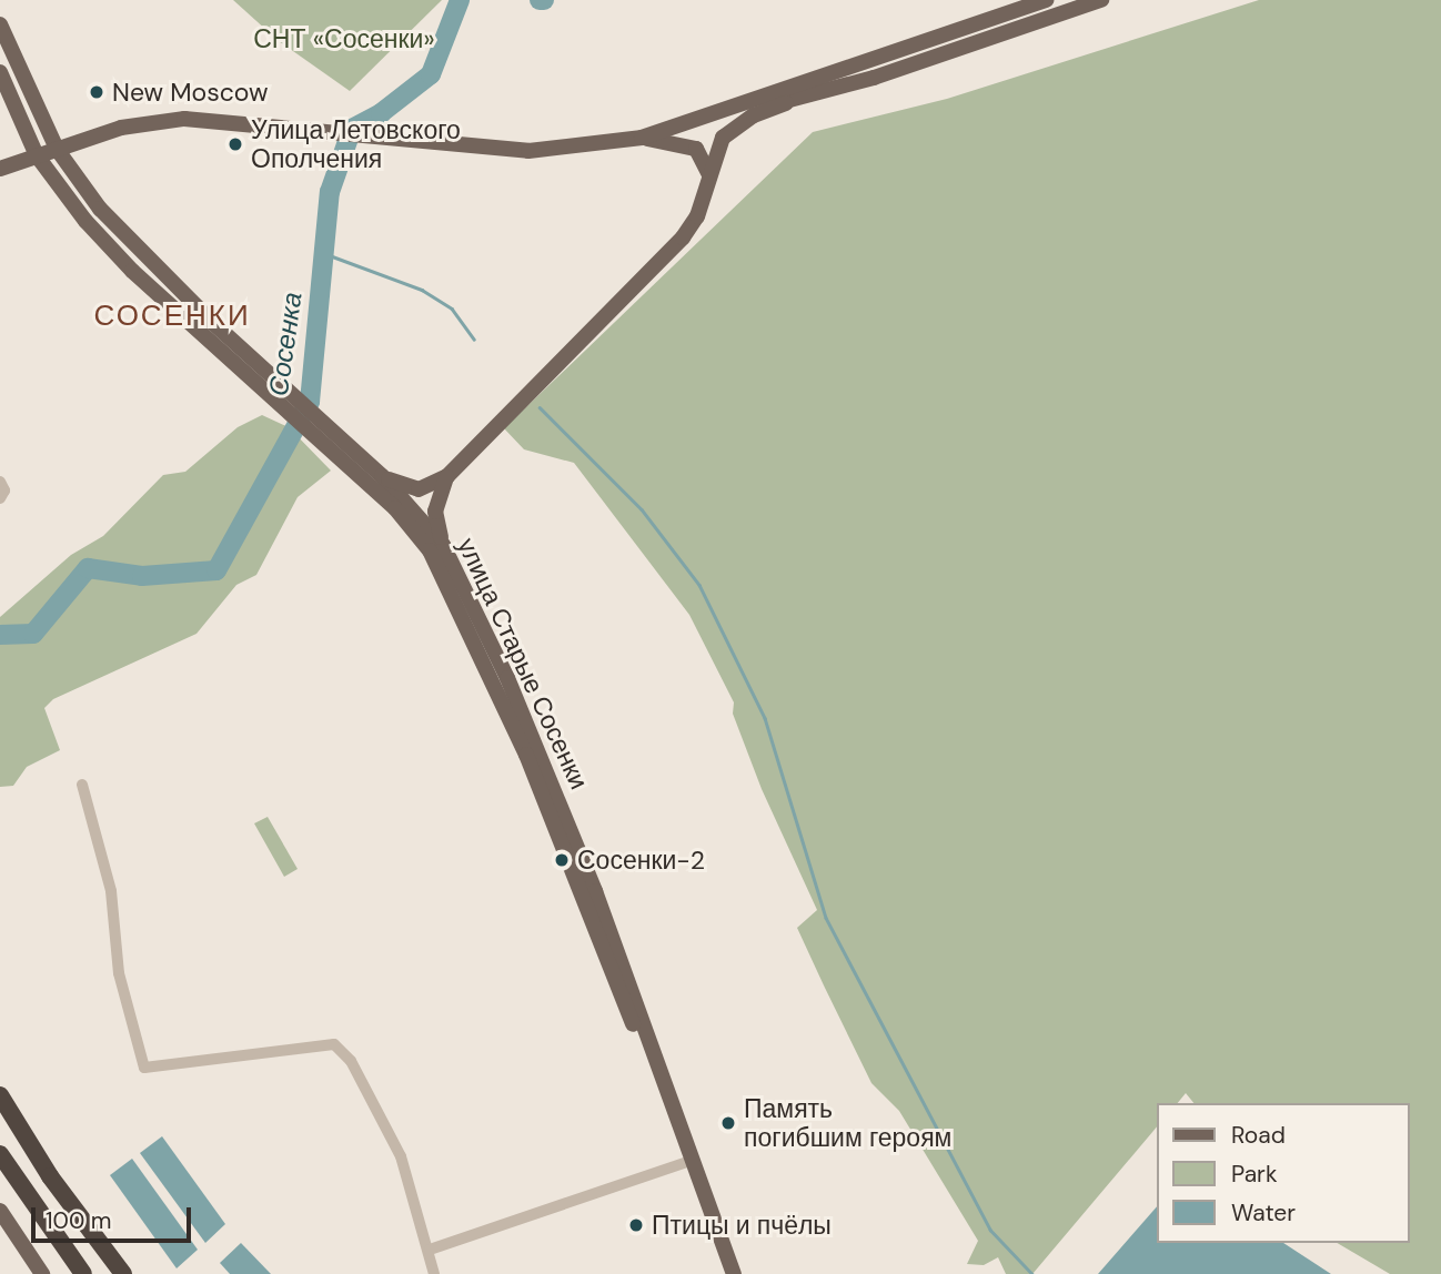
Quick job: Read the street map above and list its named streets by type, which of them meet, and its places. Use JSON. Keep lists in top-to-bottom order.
{
  "streets": {
    "main road": ["улица Старые Сосенки"]
  },
  "districts": ["СОСЕНКИ"],
  "water": ["Сосенка"],
  "parks": ["СНТ «Сосенки»"],
  "places": [
    "New Moscow",
    "Улица Летовского Ополчения",
    "Сосенки-2",
    "Память погибшим героям",
    "Птицы и пчёлы"
  ],
  "legend": ["Road", "Park", "Water"],
  "scale_bar": "100 m"
}
